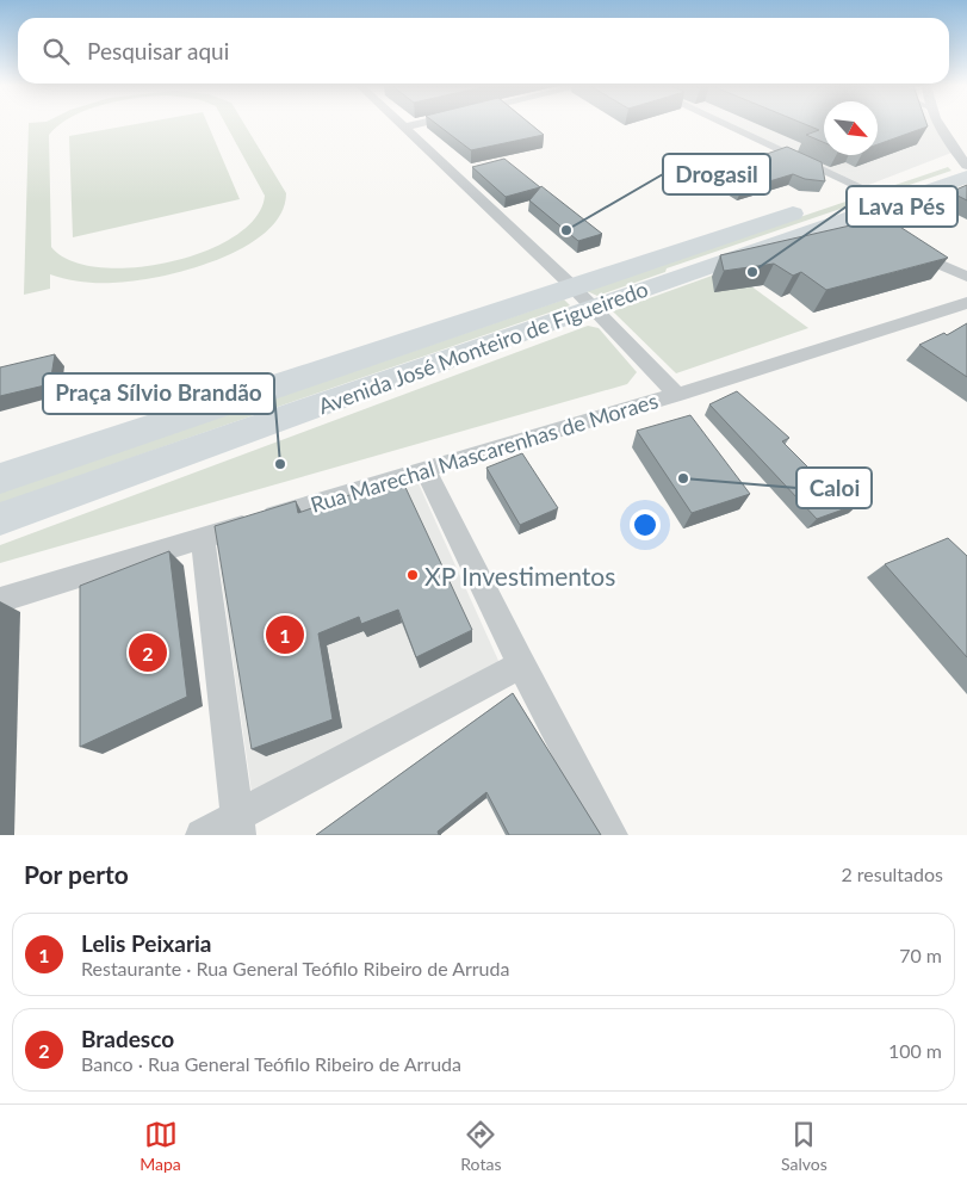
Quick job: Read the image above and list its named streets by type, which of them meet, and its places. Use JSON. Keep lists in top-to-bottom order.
{
  "streets": {
    "main road": ["Avenida José Monteiro de Figueiredo"],
    "street": ["Rua Marechal Mascarenhas de Moraes"]
  },
  "places": [
    "Drogasil",
    "Lava Pés",
    "Praça Sílvio Brandão",
    "Caloi",
    "XP Investimentos"
  ],
  "north": "bottom right",
  "page": {
    "search": "Pesquisar aqui",
    "pins": ["1", "2"],
    "heading": ["Por perto", "2 resultados"],
    "list": [
      {
        "mark": "1",
        "name": "Lelis Peixaria",
        "note": "Restaurante · Rua General Teófilo Ribeiro de Arruda",
        "value": "70 m"
      },
      {
        "mark": "2",
        "name": "Bradesco",
        "note": "Banco · Rua General Teófilo Ribeiro de Arruda",
        "value": "100 m"
      }
    ],
    "nav": ["Mapa", "Rotas", "Salvos"]
  }
}
